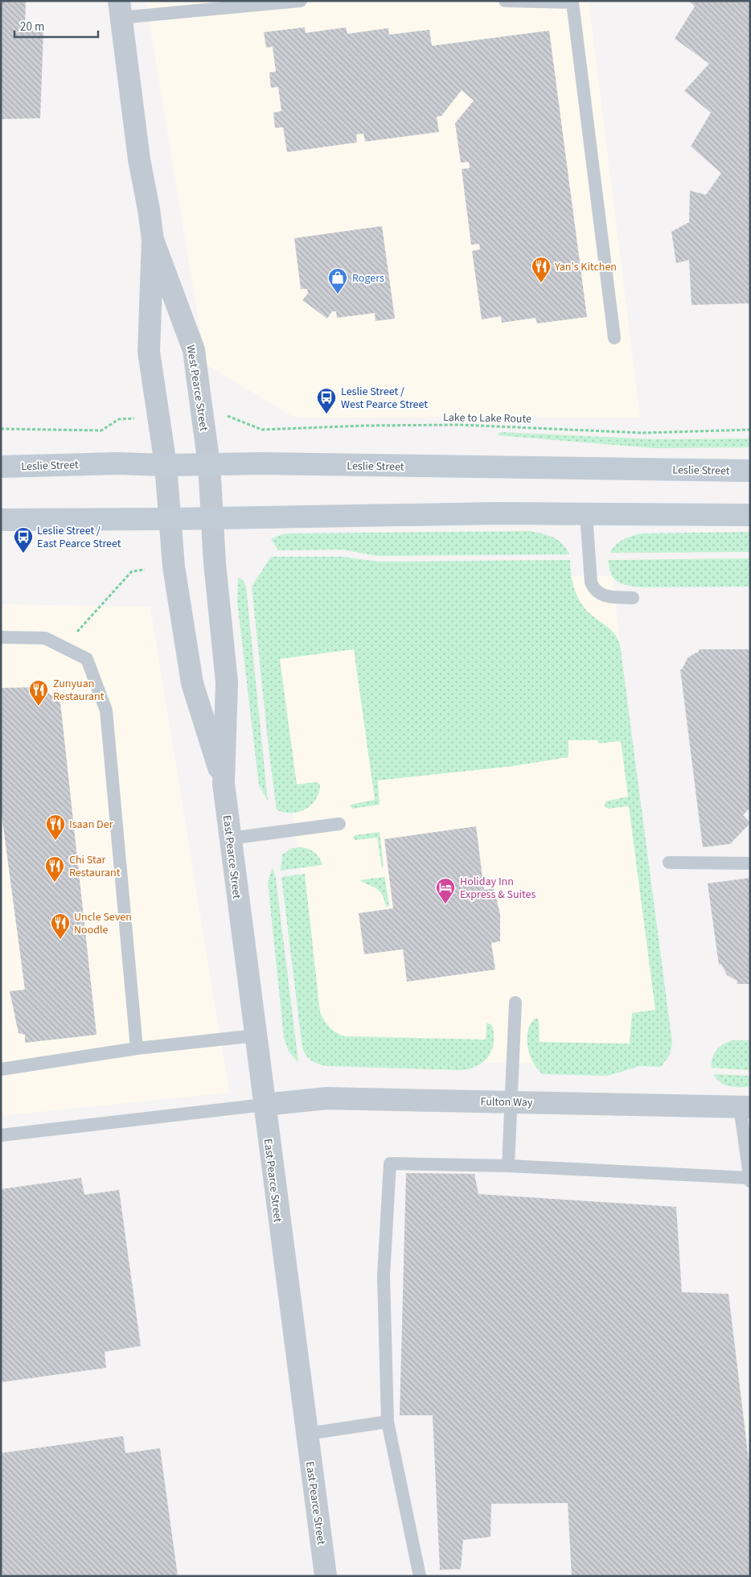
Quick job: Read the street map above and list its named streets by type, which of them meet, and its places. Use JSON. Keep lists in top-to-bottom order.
{
  "streets": {
    "main road": ["Leslie Street"],
    "street": ["West Pearce Street", "East Pearce Street", "Fulton Way"],
    "path": ["Lake to Lake Route"]
  },
  "crossings": [
    ["West Pearce Street", "Leslie Street"],
    ["West Pearce Street", "East Pearce Street"],
    ["East Pearce Street", "Fulton Way"]
  ],
  "places": {
    "restaurant": [
      "Yan's Kitchen",
      "Zunyuan Restaurant",
      "Isaan Der",
      "Chi Star Restaurant",
      "Uncle Seven Noodle"
    ],
    "shop": ["Rogers"],
    "bus stop": ["Leslie Street / West Pearce Street", "Leslie Street / East Pearce Street"],
    "hotel": ["Holiday Inn Express & Suites"]
  },
  "scale_bar": "20 m"
}
